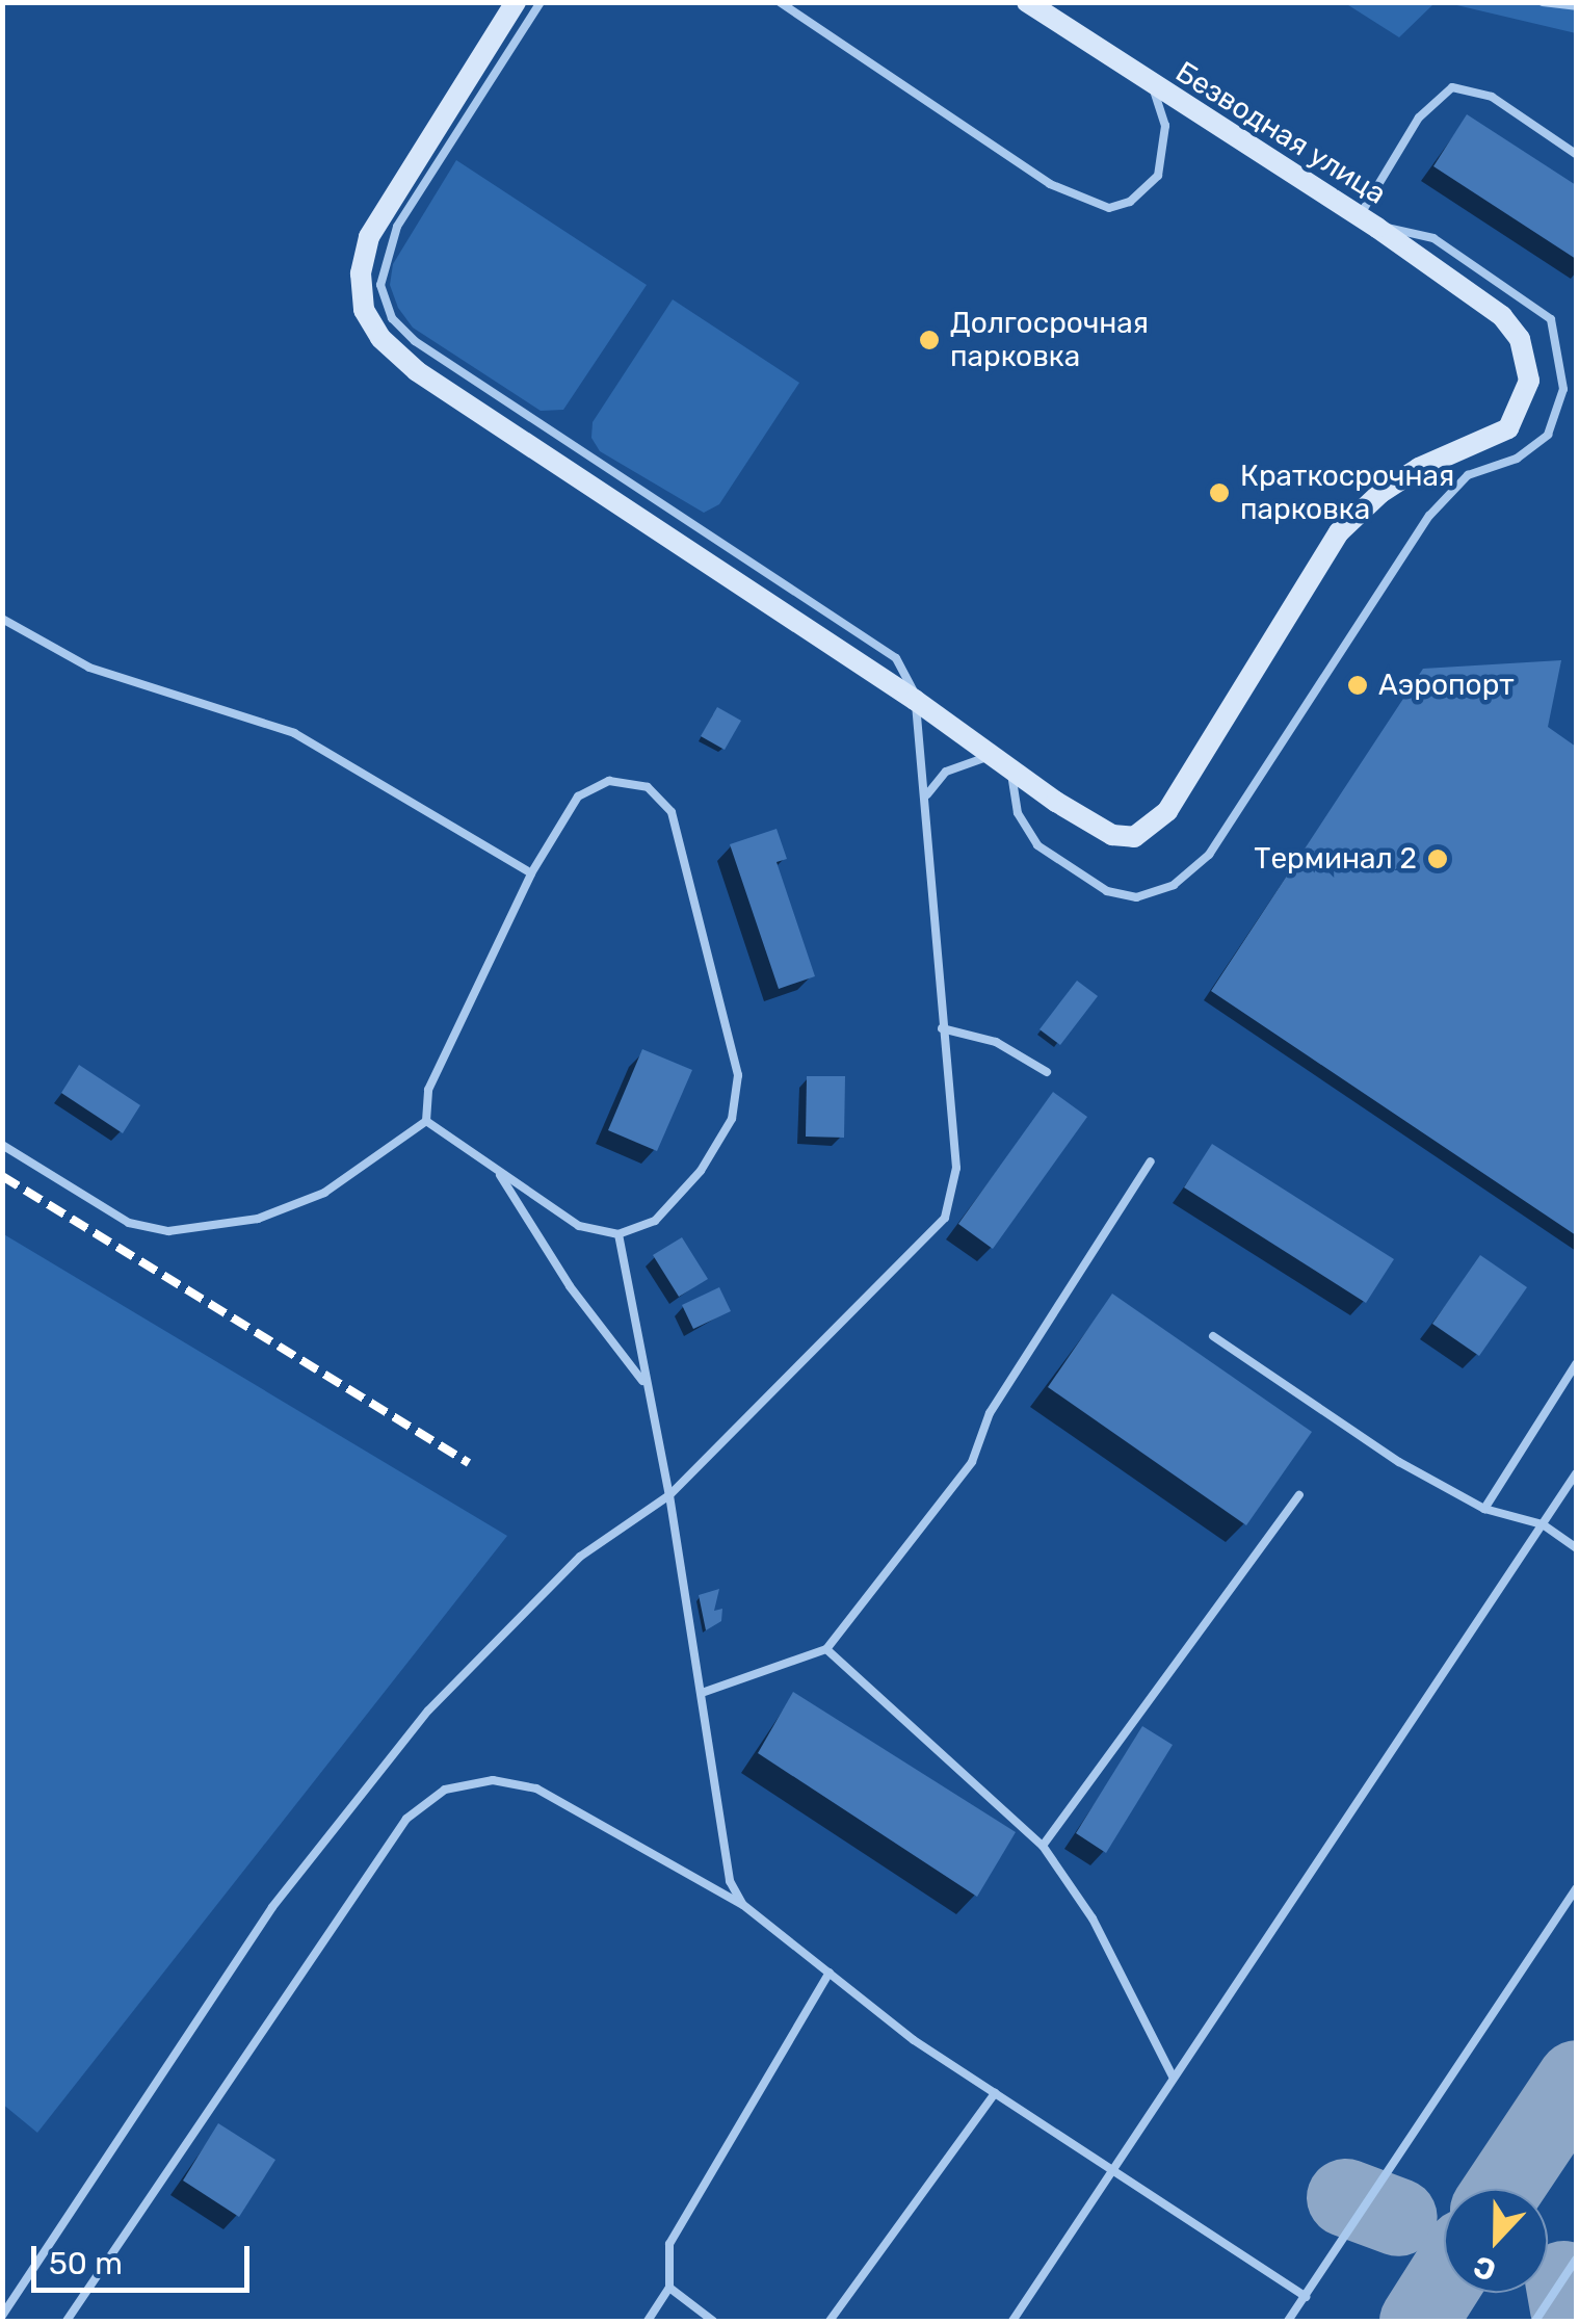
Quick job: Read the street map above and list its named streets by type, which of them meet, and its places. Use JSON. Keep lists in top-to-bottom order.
{
  "streets": {
    "main road": ["Безводная улица"]
  },
  "places": [
    "Долгосрочная парковка",
    "Краткосрочная парковка",
    "Аэропорт",
    "Терминал 2"
  ],
  "scale_bar": "50 m",
  "north": "bottom"
}
